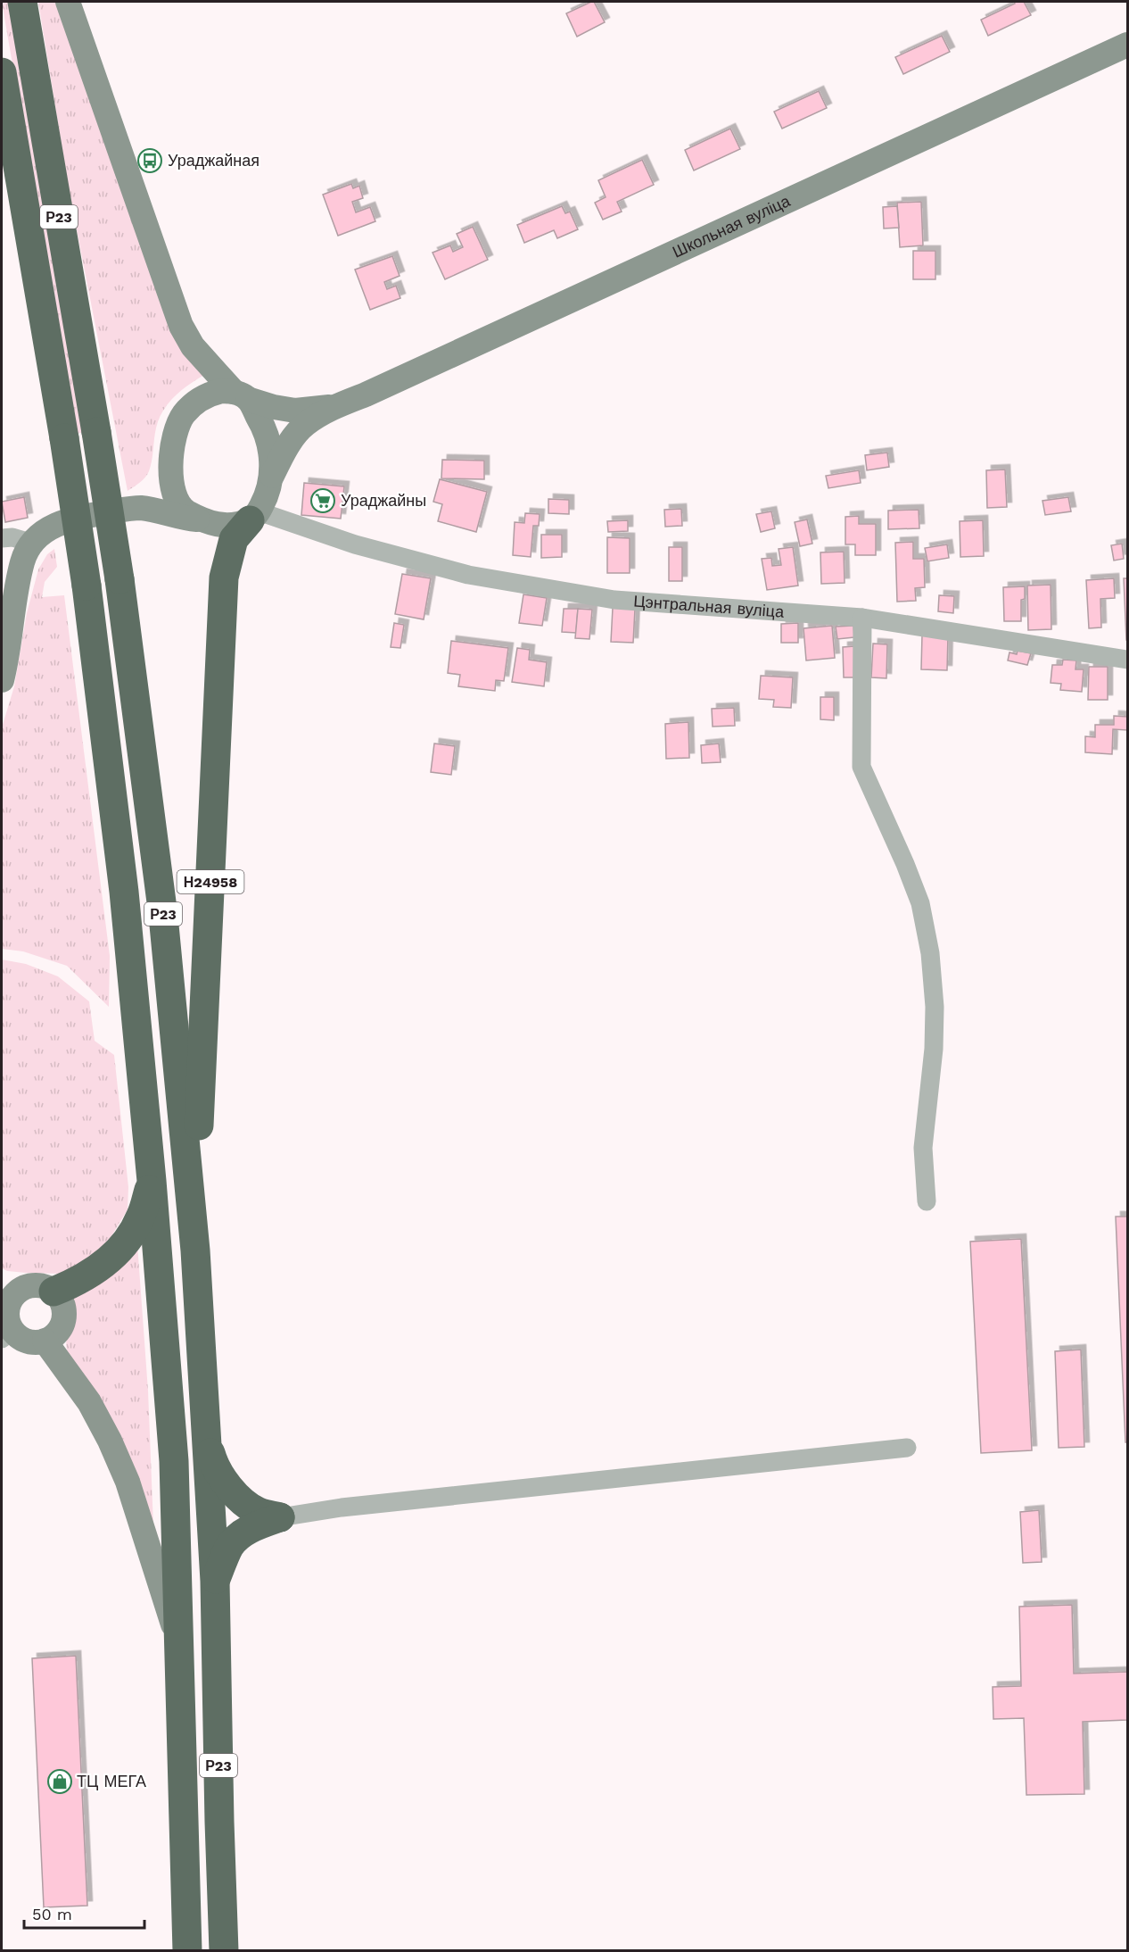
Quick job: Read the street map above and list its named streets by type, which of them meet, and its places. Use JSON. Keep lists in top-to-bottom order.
{
  "streets": {
    "highway": ["Р23", "Н24958"],
    "street": ["Школьная вуліца", "Цэнтральная вуліца"]
  },
  "crossings": [
    ["Р23", "Н24958"],
    ["Школьная вуліца", "Н24958"],
    ["Цэнтральная вуліца", "Н24958"]
  ],
  "places": {
    "bus stop": ["Ураджайная"],
    "supermarket": ["Ураджайны"],
    "shop": ["ТЦ МЕГА"]
  },
  "scale_bar": "50 m"
}
